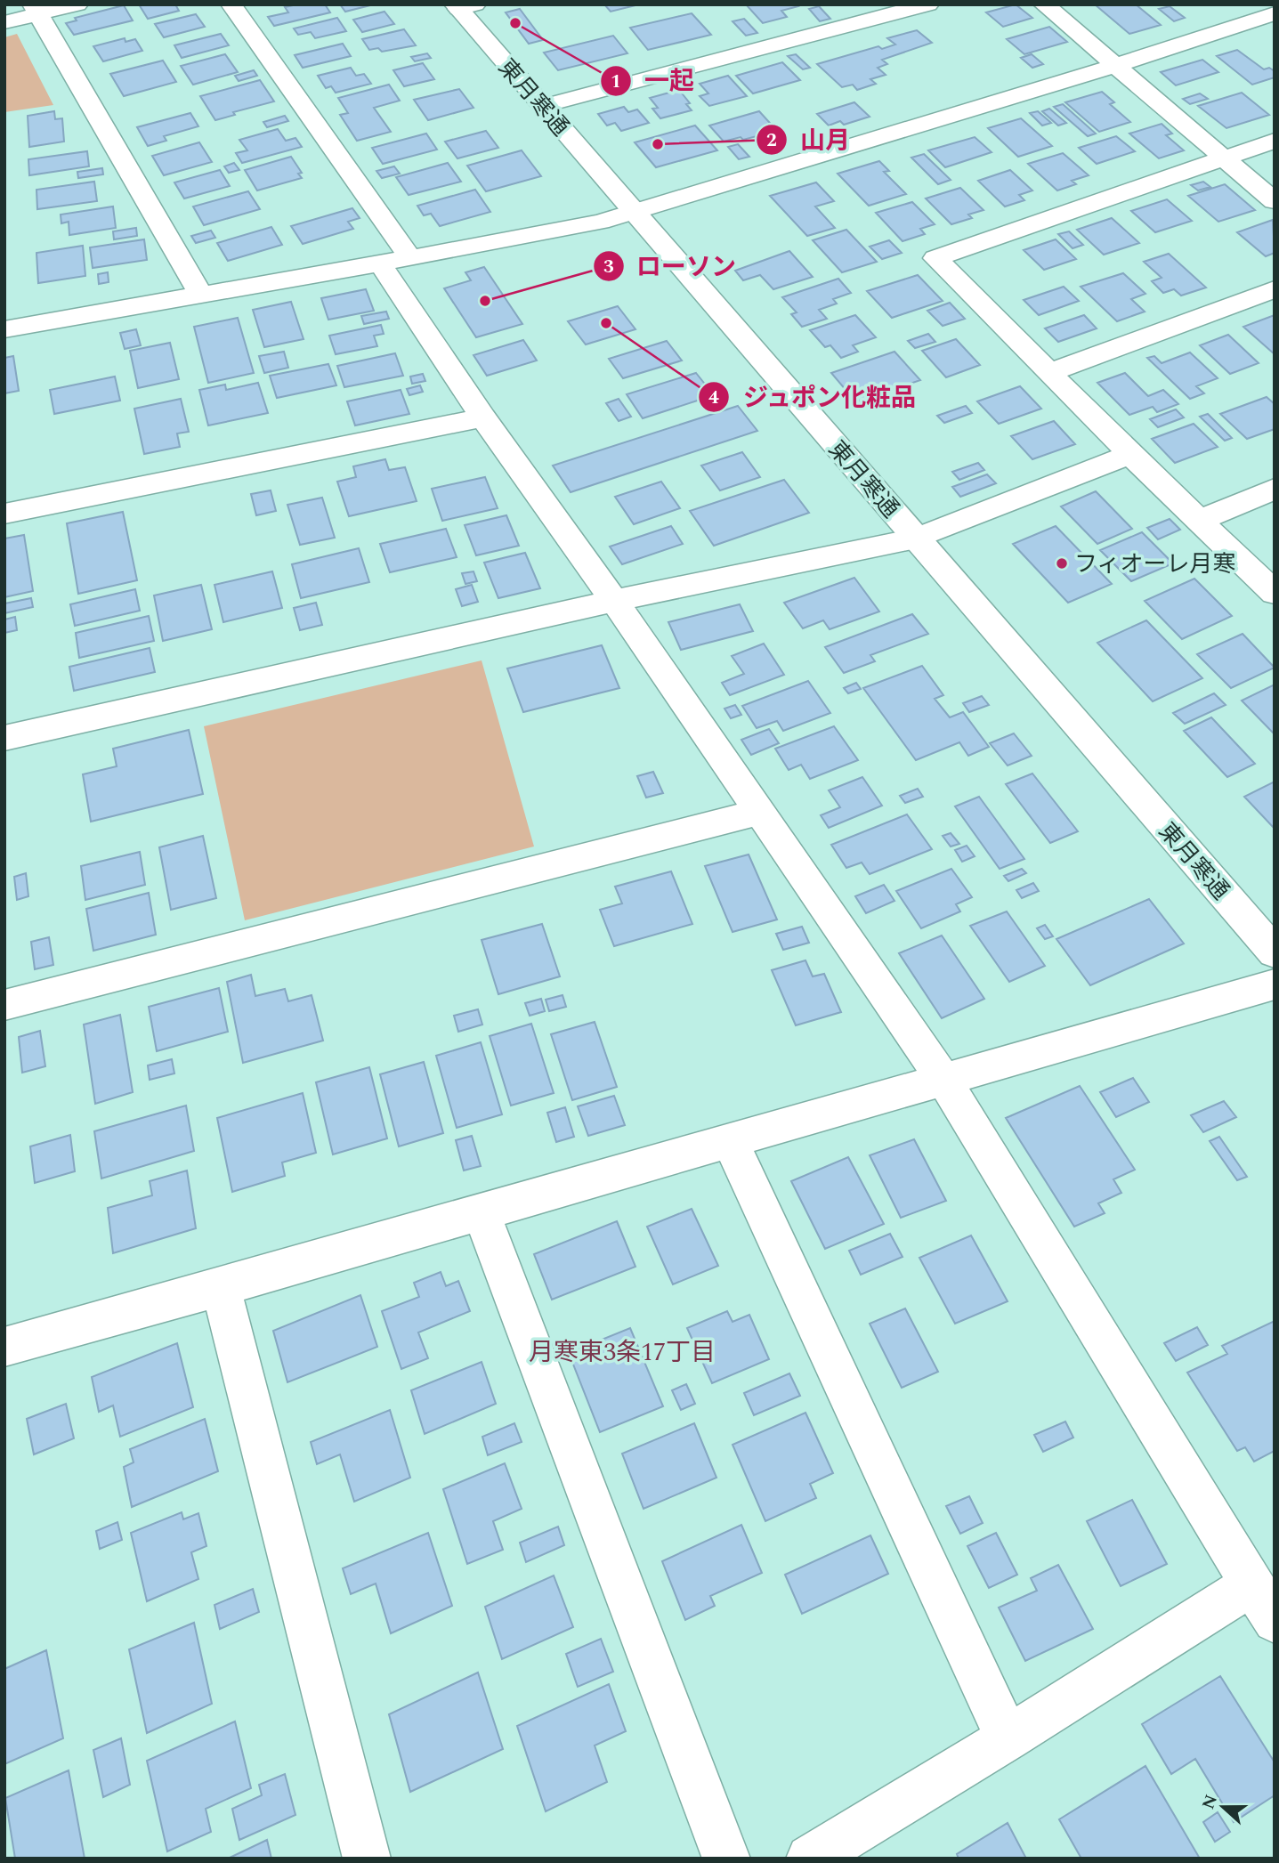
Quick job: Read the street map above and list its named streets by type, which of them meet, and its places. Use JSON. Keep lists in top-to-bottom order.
{
  "streets": {
    "street": ["東月寒通"]
  },
  "districts": ["月寒東3条17丁目"],
  "places": [
    "一起",
    "山月",
    "ローソン",
    "ジュポン化粧品",
    "フィオーレ月寒"
  ],
  "north": "left"
}
